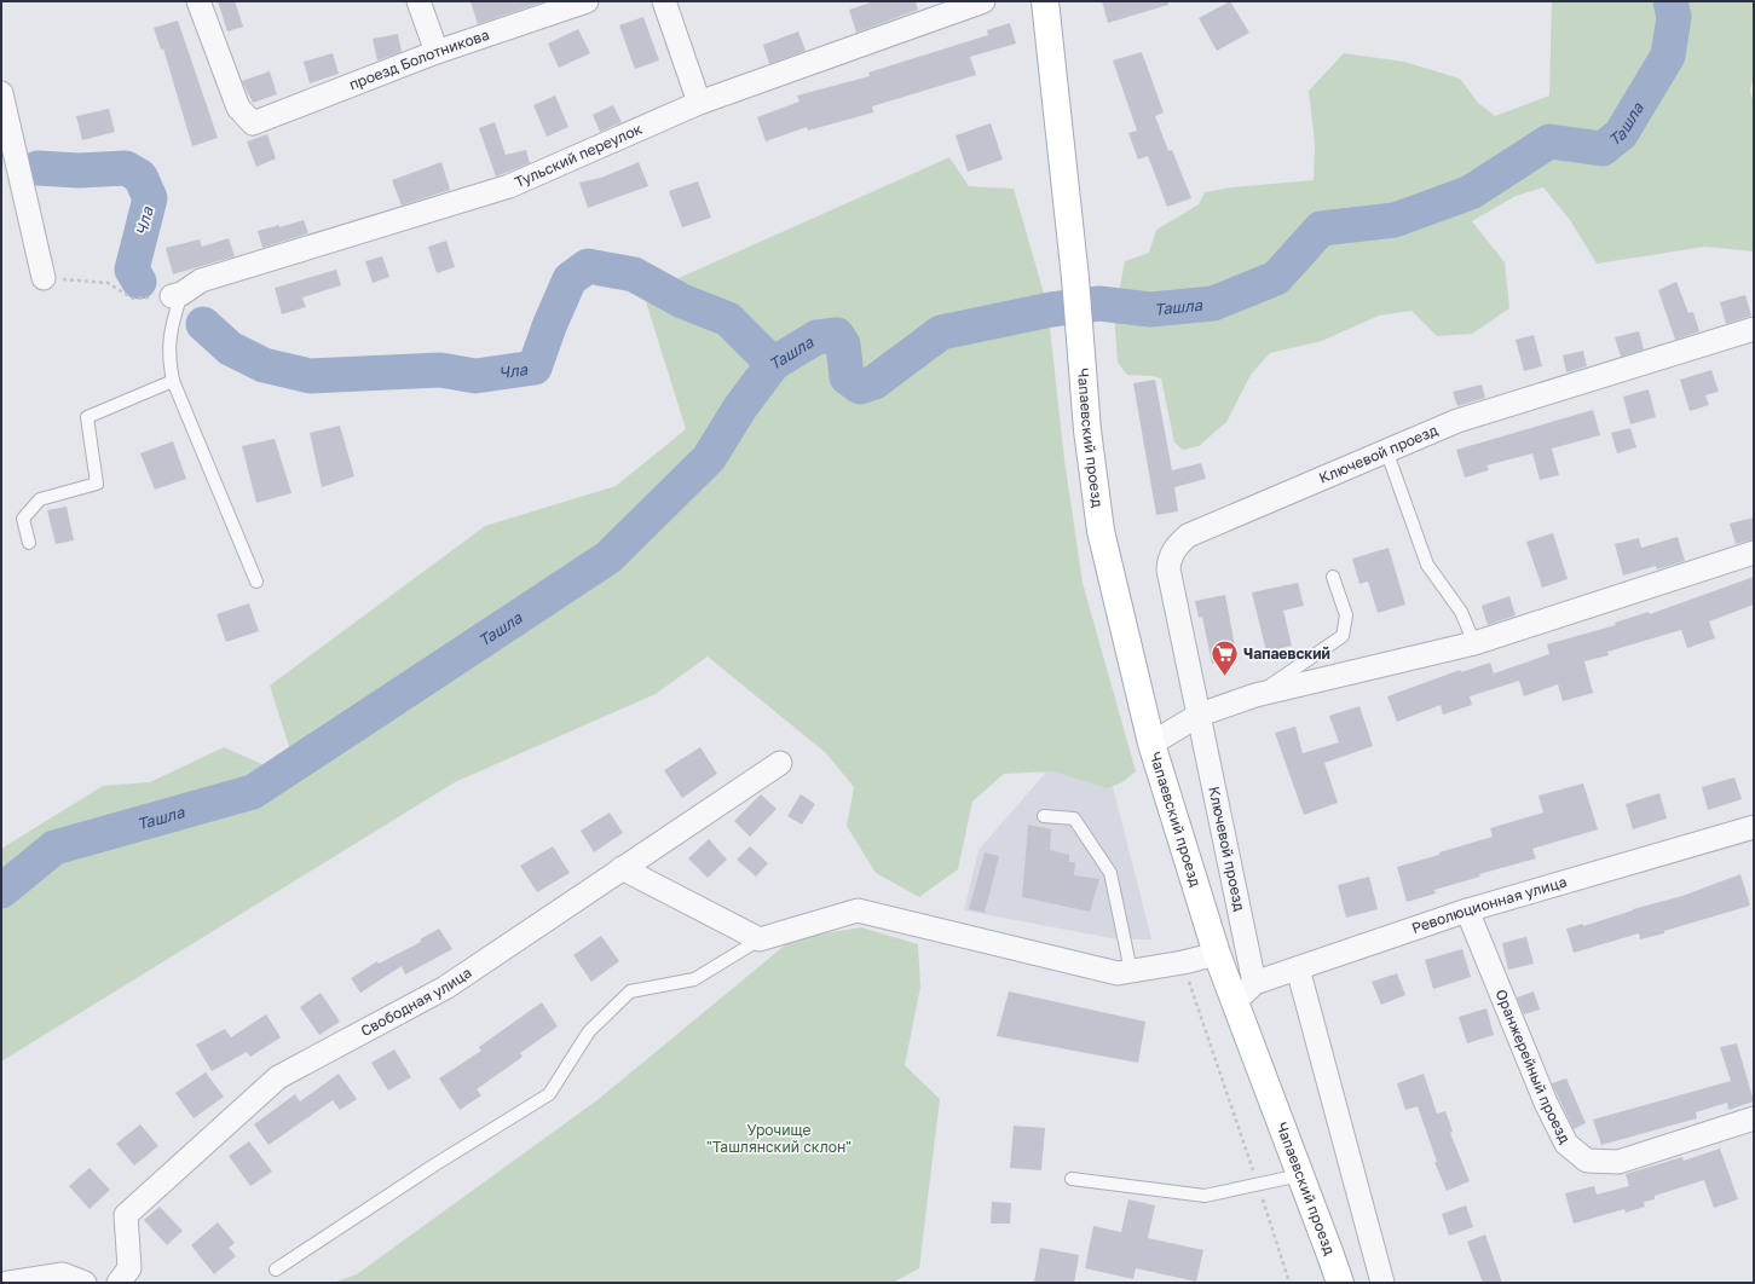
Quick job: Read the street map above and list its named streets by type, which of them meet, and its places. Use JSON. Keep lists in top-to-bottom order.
{
  "streets": {
    "main road": ["Чапаевский проезд"],
    "street": [
      "проезд Болотникова",
      "Тульский переулок",
      "Ключевой проезд",
      "Революционная улица",
      "Свободная улица",
      "Оранжерейный проезд"
    ]
  },
  "crossings": [
    ["Чапаевский проезд", "Революционная улица"],
    ["Ключевой проезд", "Революционная улица"],
    ["Революционная улица", "Оранжерейный проезд"]
  ],
  "water": ["Ташла", "Чла"],
  "parks": ["Урочище \"Ташлянский склон\""],
  "places": {
    "supermarket": ["Чапаевский"]
  }
}
